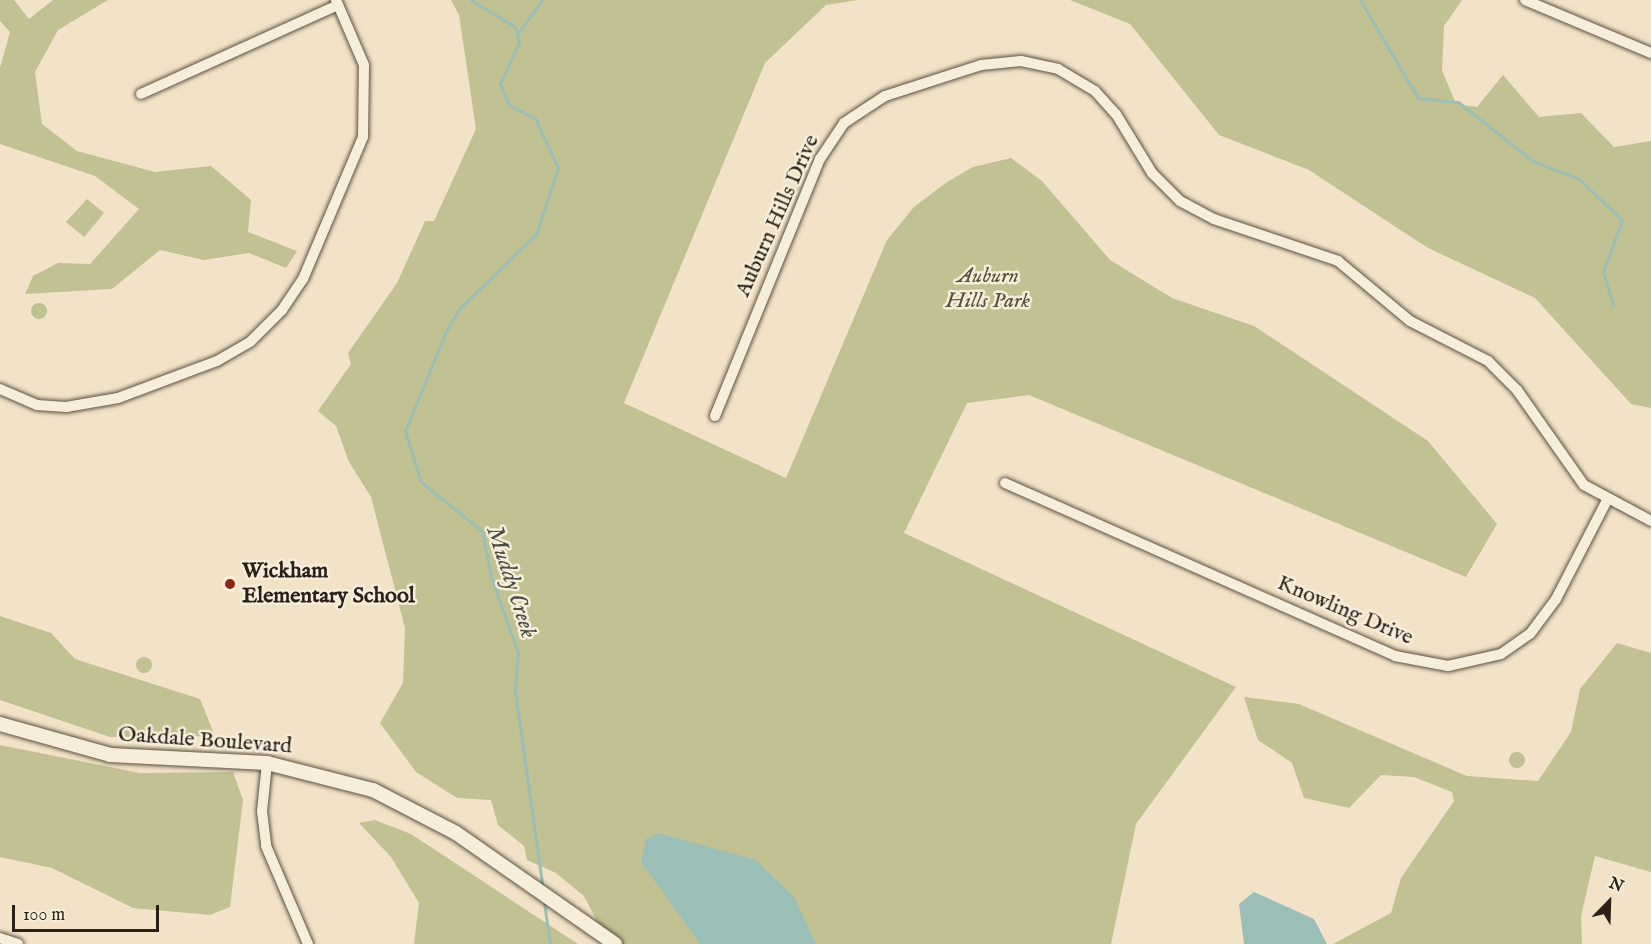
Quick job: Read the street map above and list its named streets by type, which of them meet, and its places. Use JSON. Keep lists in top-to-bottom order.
{
  "streets": {
    "main road": ["Oakdale Boulevard"],
    "street": ["Auburn Hills Drive", "Knowling Drive"]
  },
  "crossings": [
    ["Auburn Hills Drive", "Knowling Drive"]
  ],
  "water": ["Muddy Creek"],
  "parks": ["Auburn Hills Park"],
  "places": ["Wickham Elementary School"],
  "scale_bar": "100 m",
  "north": "top right"
}
